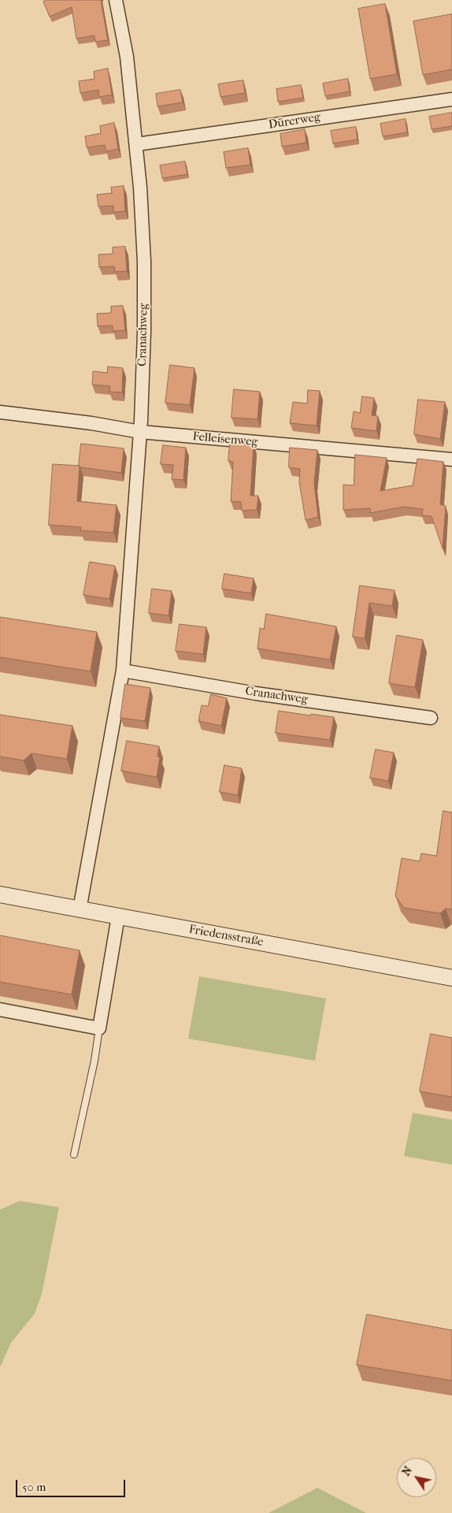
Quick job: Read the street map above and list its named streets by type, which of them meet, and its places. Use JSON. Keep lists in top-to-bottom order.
{
  "streets": {
    "street": [
      "Dürerweg",
      "Cranachweg",
      "Felleisenweg",
      "Friedensstraße"
    ]
  },
  "crossings": [
    ["Dürerweg", "Cranachweg"],
    ["Cranachweg", "Felleisenweg"],
    ["Cranachweg", "Friedensstraße"]
  ],
  "scale_bar": "50 m",
  "north": "top left"
}
